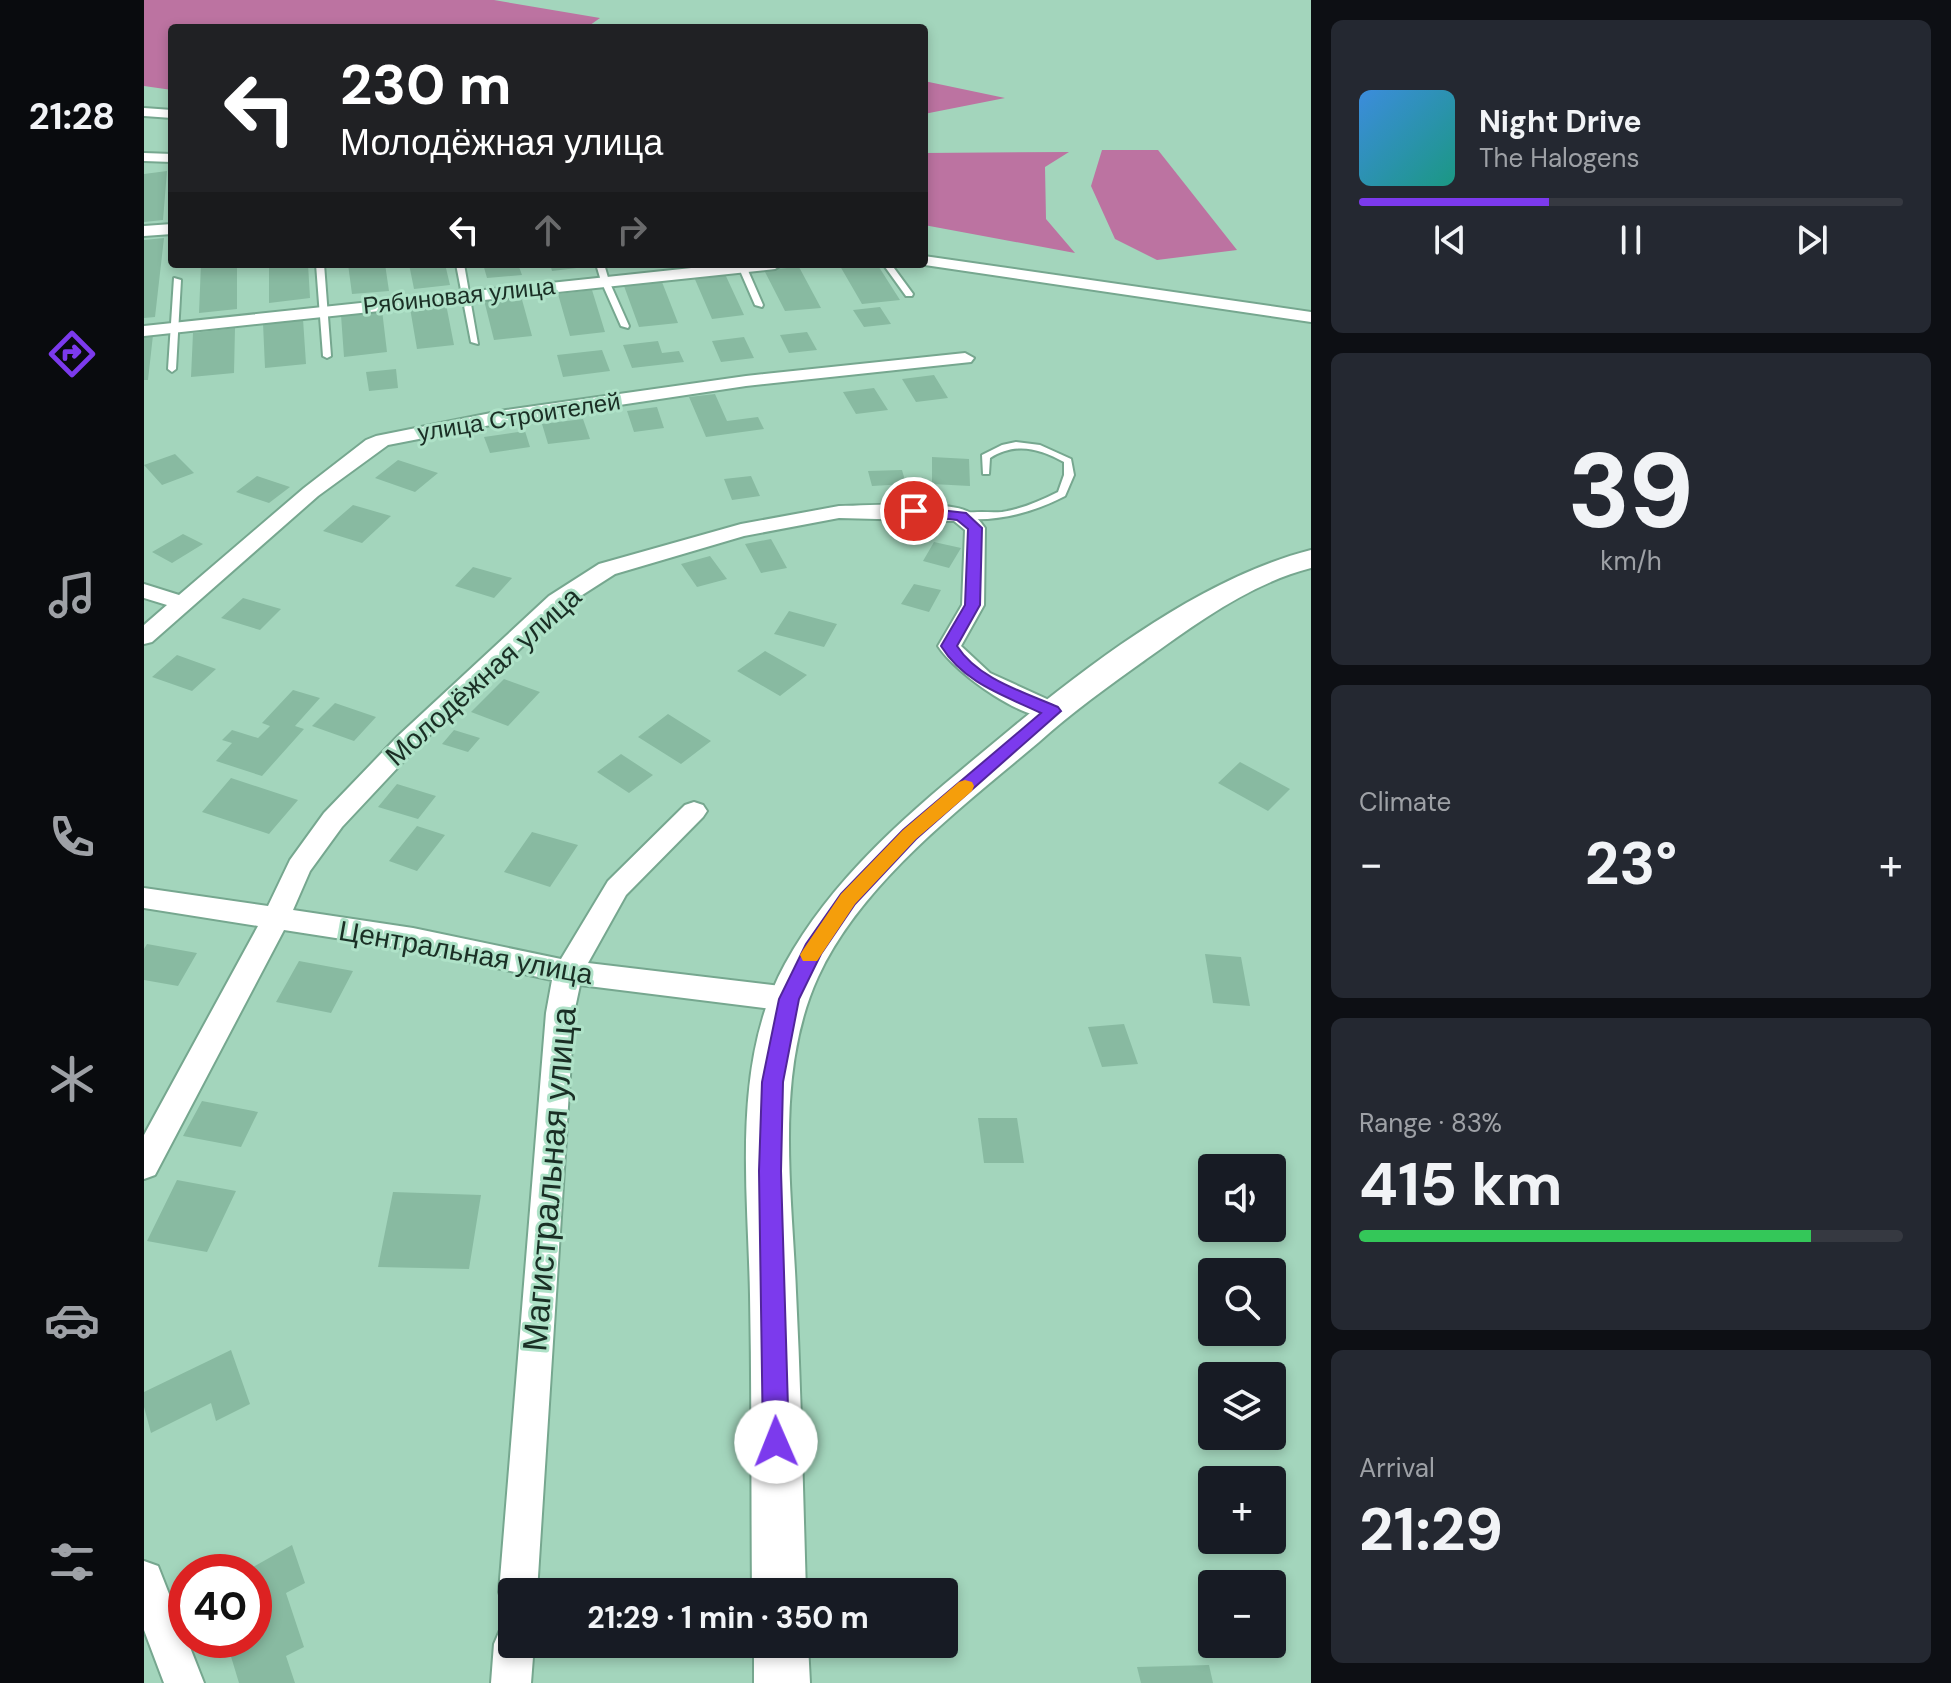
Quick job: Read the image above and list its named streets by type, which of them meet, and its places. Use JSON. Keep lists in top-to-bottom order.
{
  "streets": {
    "street": [
      "Рябиновая улица",
      "улица Строителей",
      "Молодёжная улица",
      "Центральная улица",
      "Магистральная улица"
    ]
  },
  "crossings": [
    ["Молодёжная улица", "Центральная улица"],
    ["Центральная улица", "Магистральная улица"]
  ],
  "page": {
    "tabs": "21:28",
    "turn": ["230 m", "Молодёжная улица"],
    "song": ["Night Drive", "The Halogens"],
    "tile": [
      ["39", "km/h"],
      "Climate",
      ["Range · 83%", "415 km"],
      ["Arrival", "21:29"]
    ],
    "heat": ["−", "23°", "+"],
    "map_buttons": ["+", "−"],
    "limit": "40",
    "trip": "21:29 · 1 min · 350 m"
  }
}
